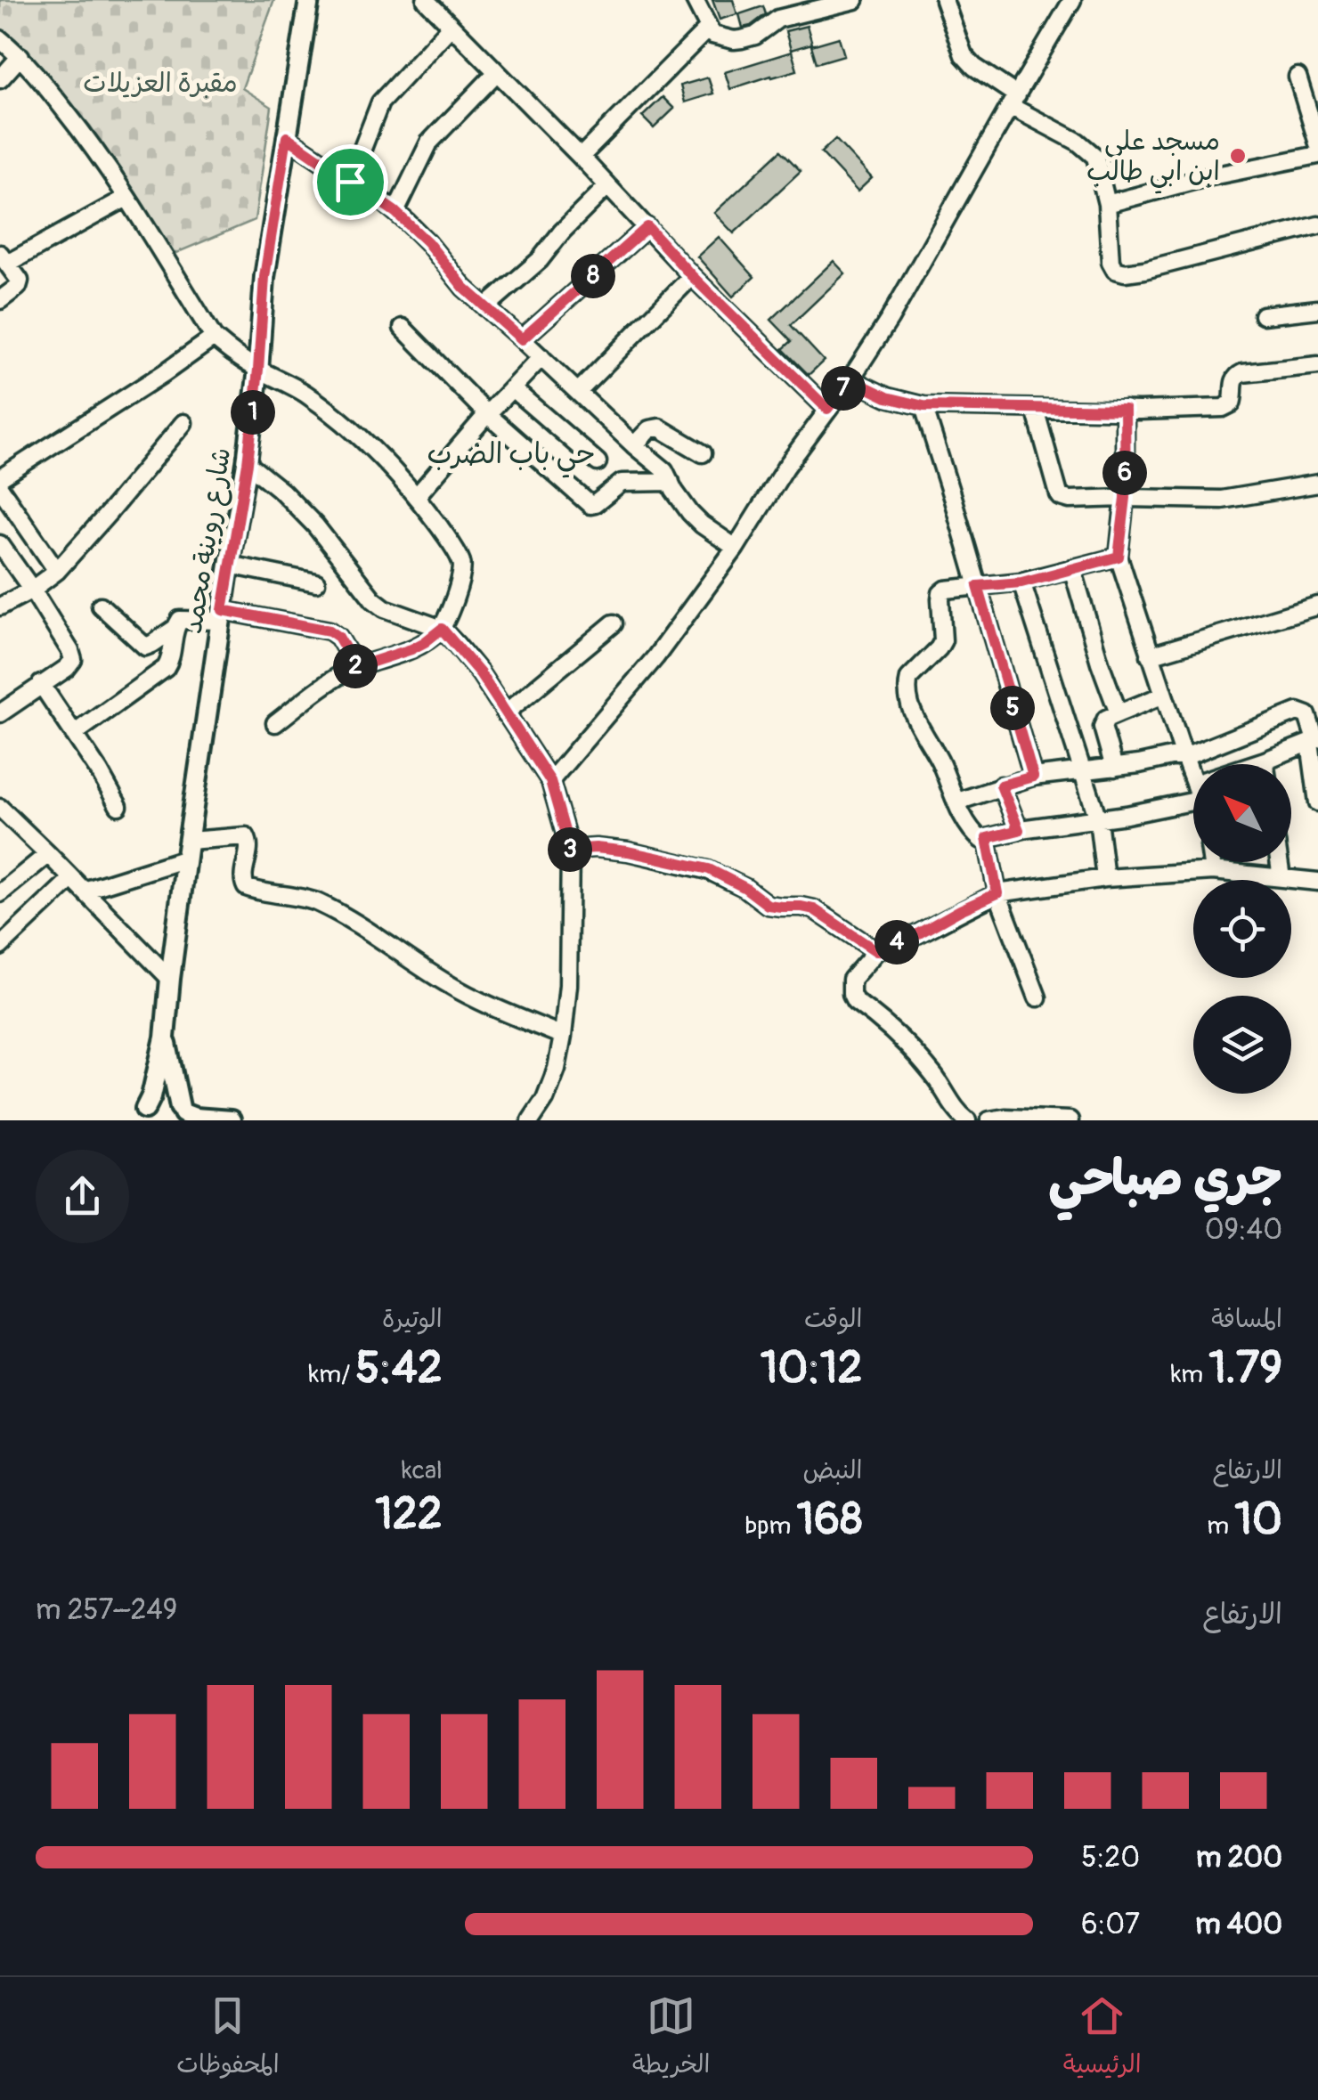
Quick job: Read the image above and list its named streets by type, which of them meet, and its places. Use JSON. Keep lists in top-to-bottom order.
{
  "streets": {
    "main road": ["شارع روينة محمد"]
  },
  "districts": ["حي باب الضرب"],
  "parks": ["مقبرة العزيلات"],
  "places": ["مسجد علي ابن ابي طالب"],
  "north": "top left",
  "page": {
    "pins": [
      "8",
      "7",
      "1",
      "6",
      "2",
      "5",
      "3",
      "4"
    ],
    "heading": ["جري صباحي", "09:40"],
    "stats": [
      ["المسافة", "1.79 km"],
      ["الوقت", "10:12"],
      ["الوتيرة", "5:42 /km"],
      ["الارتفاع", "10 m"],
      ["النبض", "168 bpm"],
      ["kcal", "122"]
    ],
    "chart": ["الارتفاع", "249–257 m"],
    "list": [
      {
        "name": "200 m",
        "note": "5:20"
      },
      {
        "name": "400 m",
        "note": "6:07"
      }
    ],
    "tabs": ["الرئيسية", "الخريطة", "المحفوظات"]
  }
}
